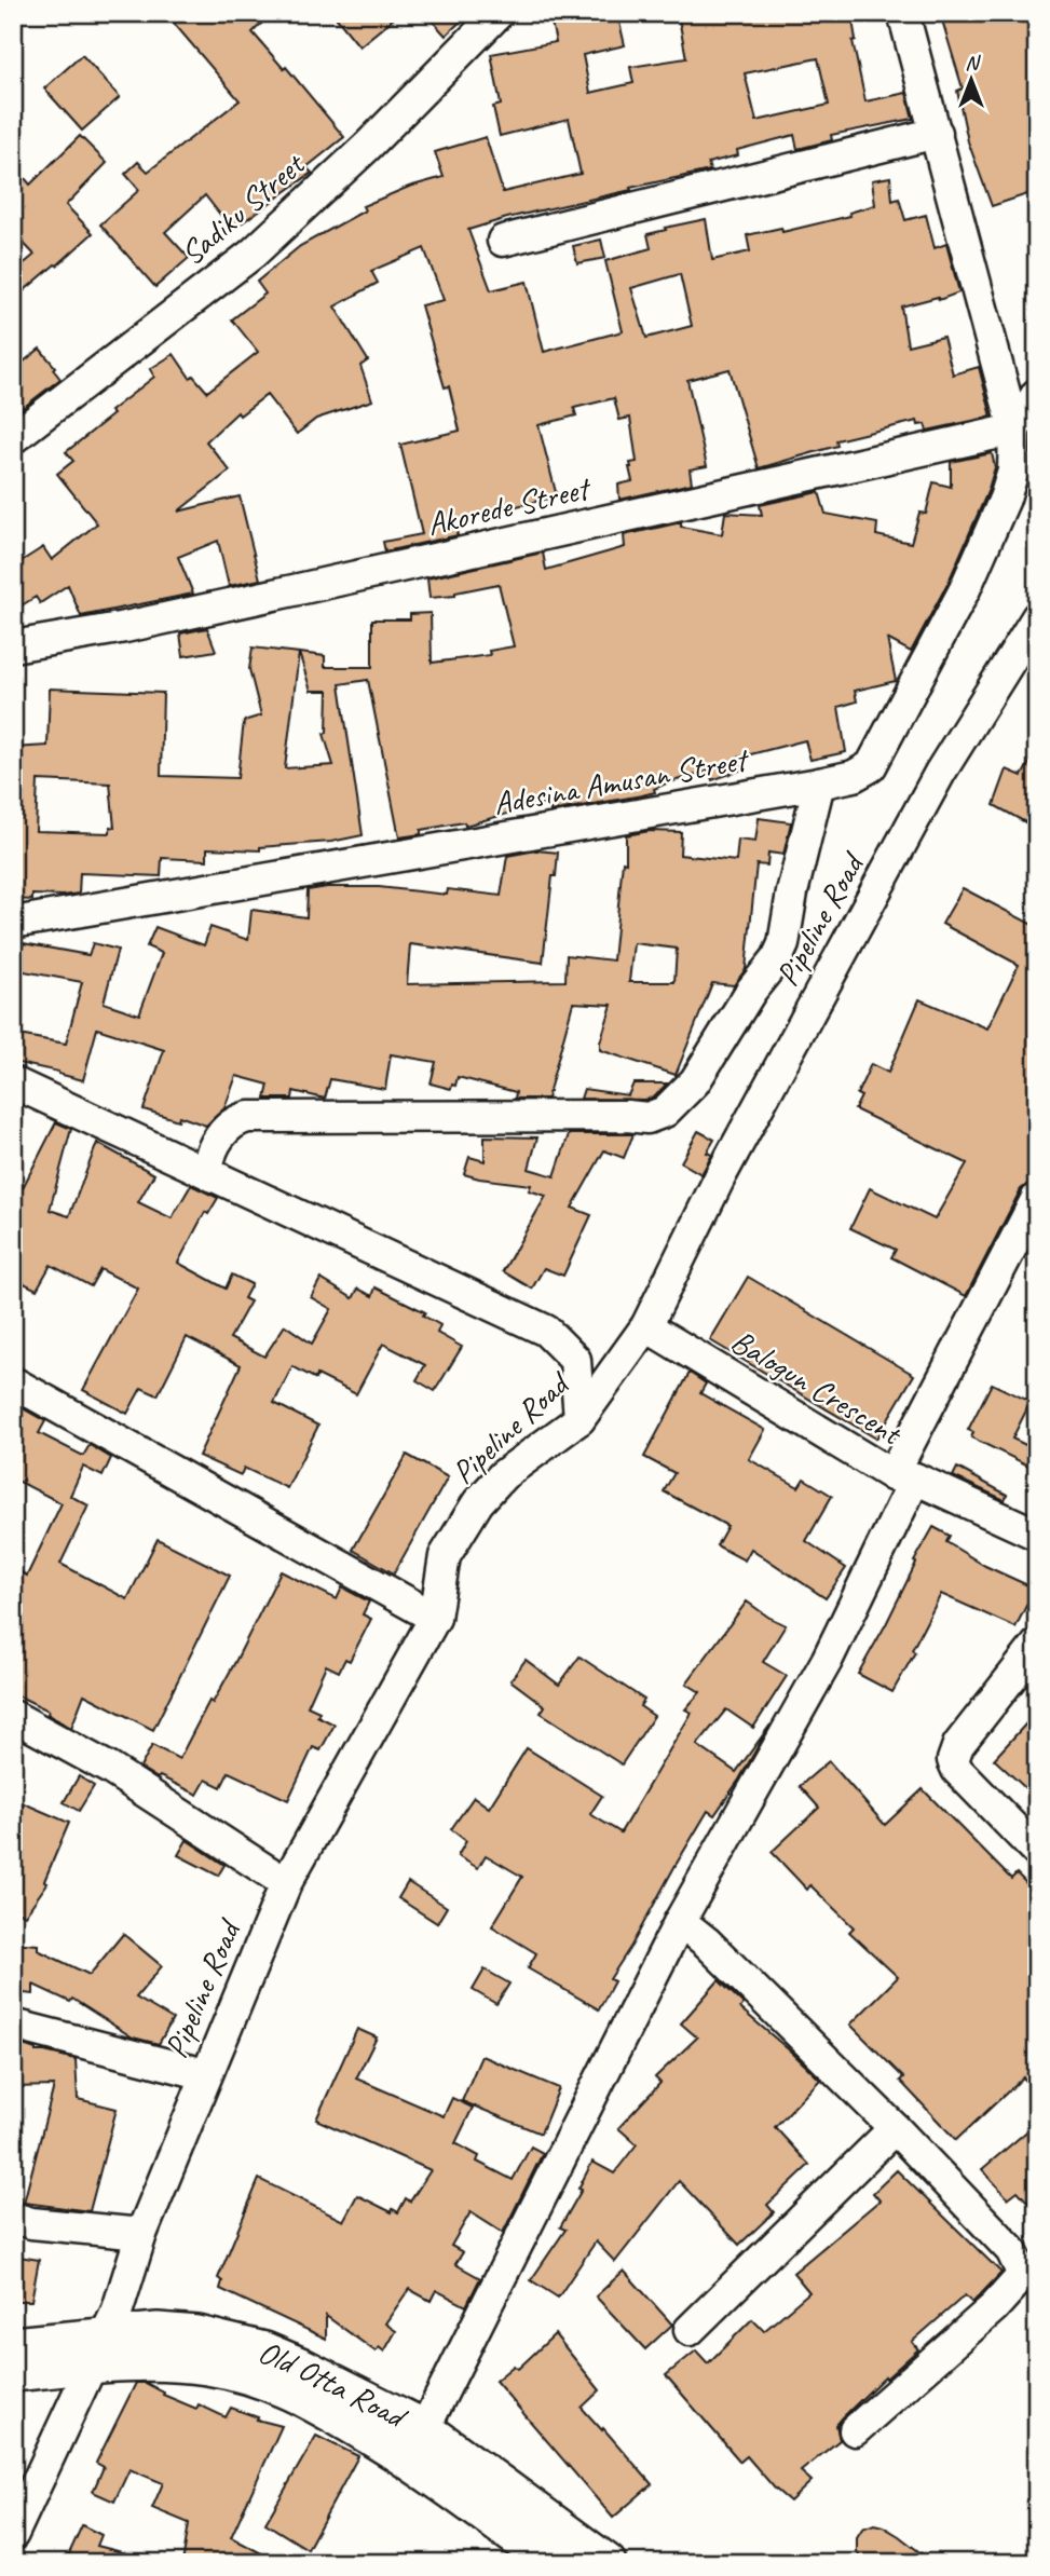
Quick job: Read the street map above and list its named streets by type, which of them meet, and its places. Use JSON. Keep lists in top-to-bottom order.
{
  "streets": {
    "main road": ["Old Otta Road"],
    "street": [
      "Sadiku Street",
      "Akorede Street",
      "Adesina Amusan Street",
      "Pipeline Road",
      "Balogun Crescent"
    ]
  },
  "crossings": [
    ["Akorede Street", "Adesina Amusan Street"],
    ["Pipeline Road", "Balogun Crescent"],
    ["Pipeline Road", "Old Otta Road"]
  ],
  "north": "top"
}
